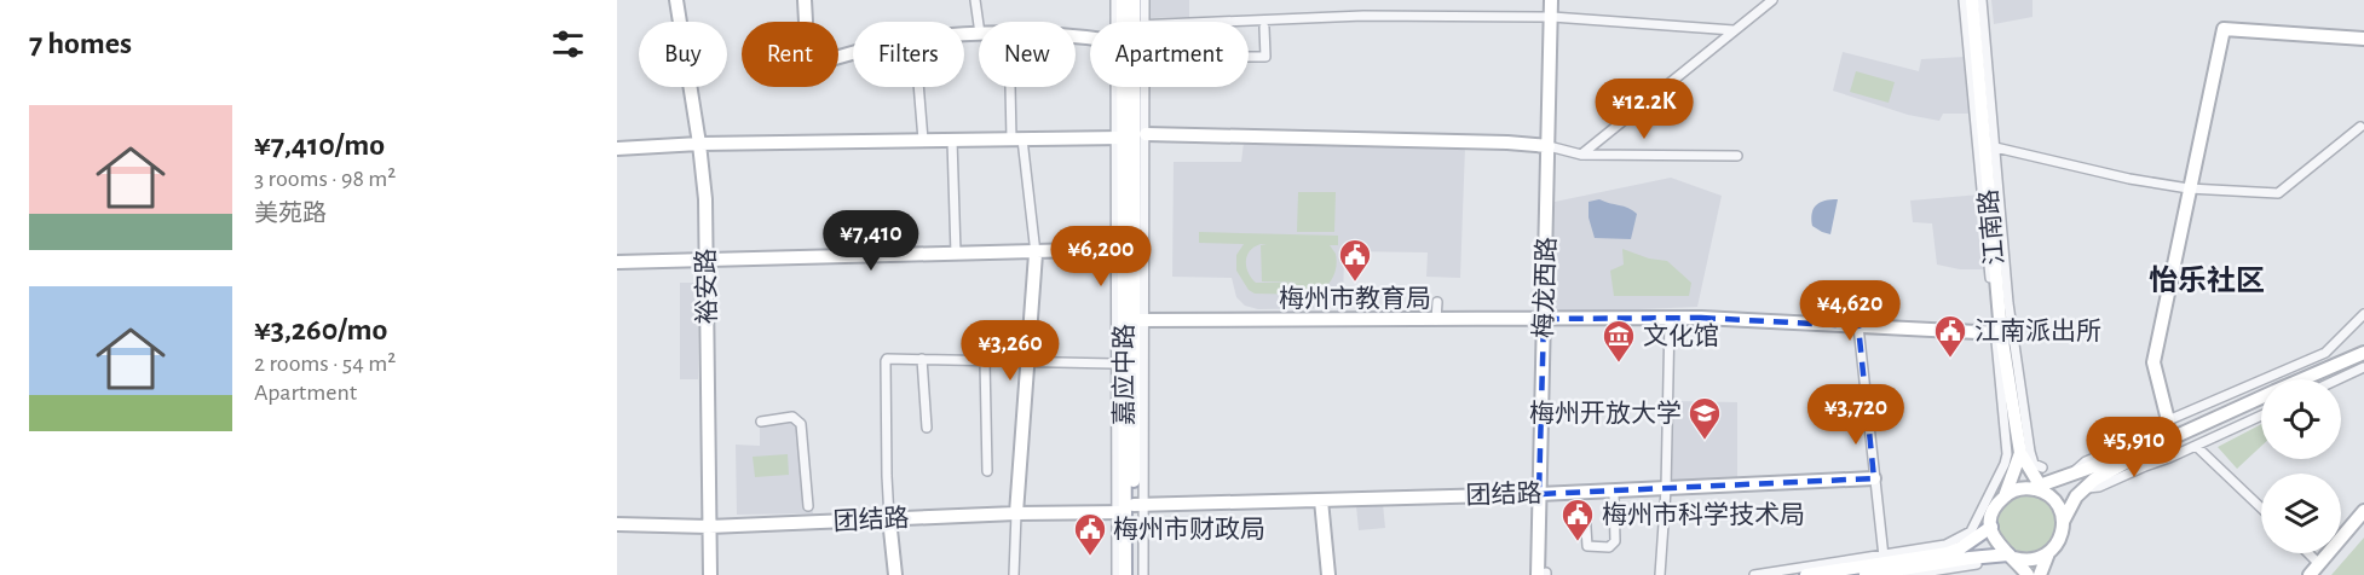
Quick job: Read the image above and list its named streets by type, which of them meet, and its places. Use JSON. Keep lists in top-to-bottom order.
{
  "streets": {
    "street": [
      "江南路",
      "裕安路",
      "梅龙西路",
      "嘉应中路",
      "团结路"
    ]
  },
  "crossings": [
    ["裕安路", "团结路"],
    ["梅龙西路", "团结路"],
    ["嘉应中路", "团结路"]
  ],
  "districts": ["怡乐社区"],
  "places": {
    "public building": [
      "梅州市教育局",
      "江南派出所",
      "梅州市科学技术局",
      "梅州市财政局"
    ],
    "museum": ["文化馆"],
    "school or university": ["梅州开放大学"]
  },
  "page": {
    "heading": "7 homes",
    "chip": [
      "Buy",
      "Rent",
      "Filters",
      "New",
      "Apartment"
    ],
    "price": [
      "¥12.2K",
      "¥7,410",
      "¥6,200",
      "¥4,620",
      "¥3,260",
      "¥3,720",
      "¥5,910"
    ],
    "list": [
      {
        "name": "¥7,410/mo",
        "note": "3 rooms · 98 m² · 美苑路"
      },
      {
        "name": "¥3,260/mo",
        "note": "2 rooms · 54 m² · Apartment"
      }
    ]
  }
}
